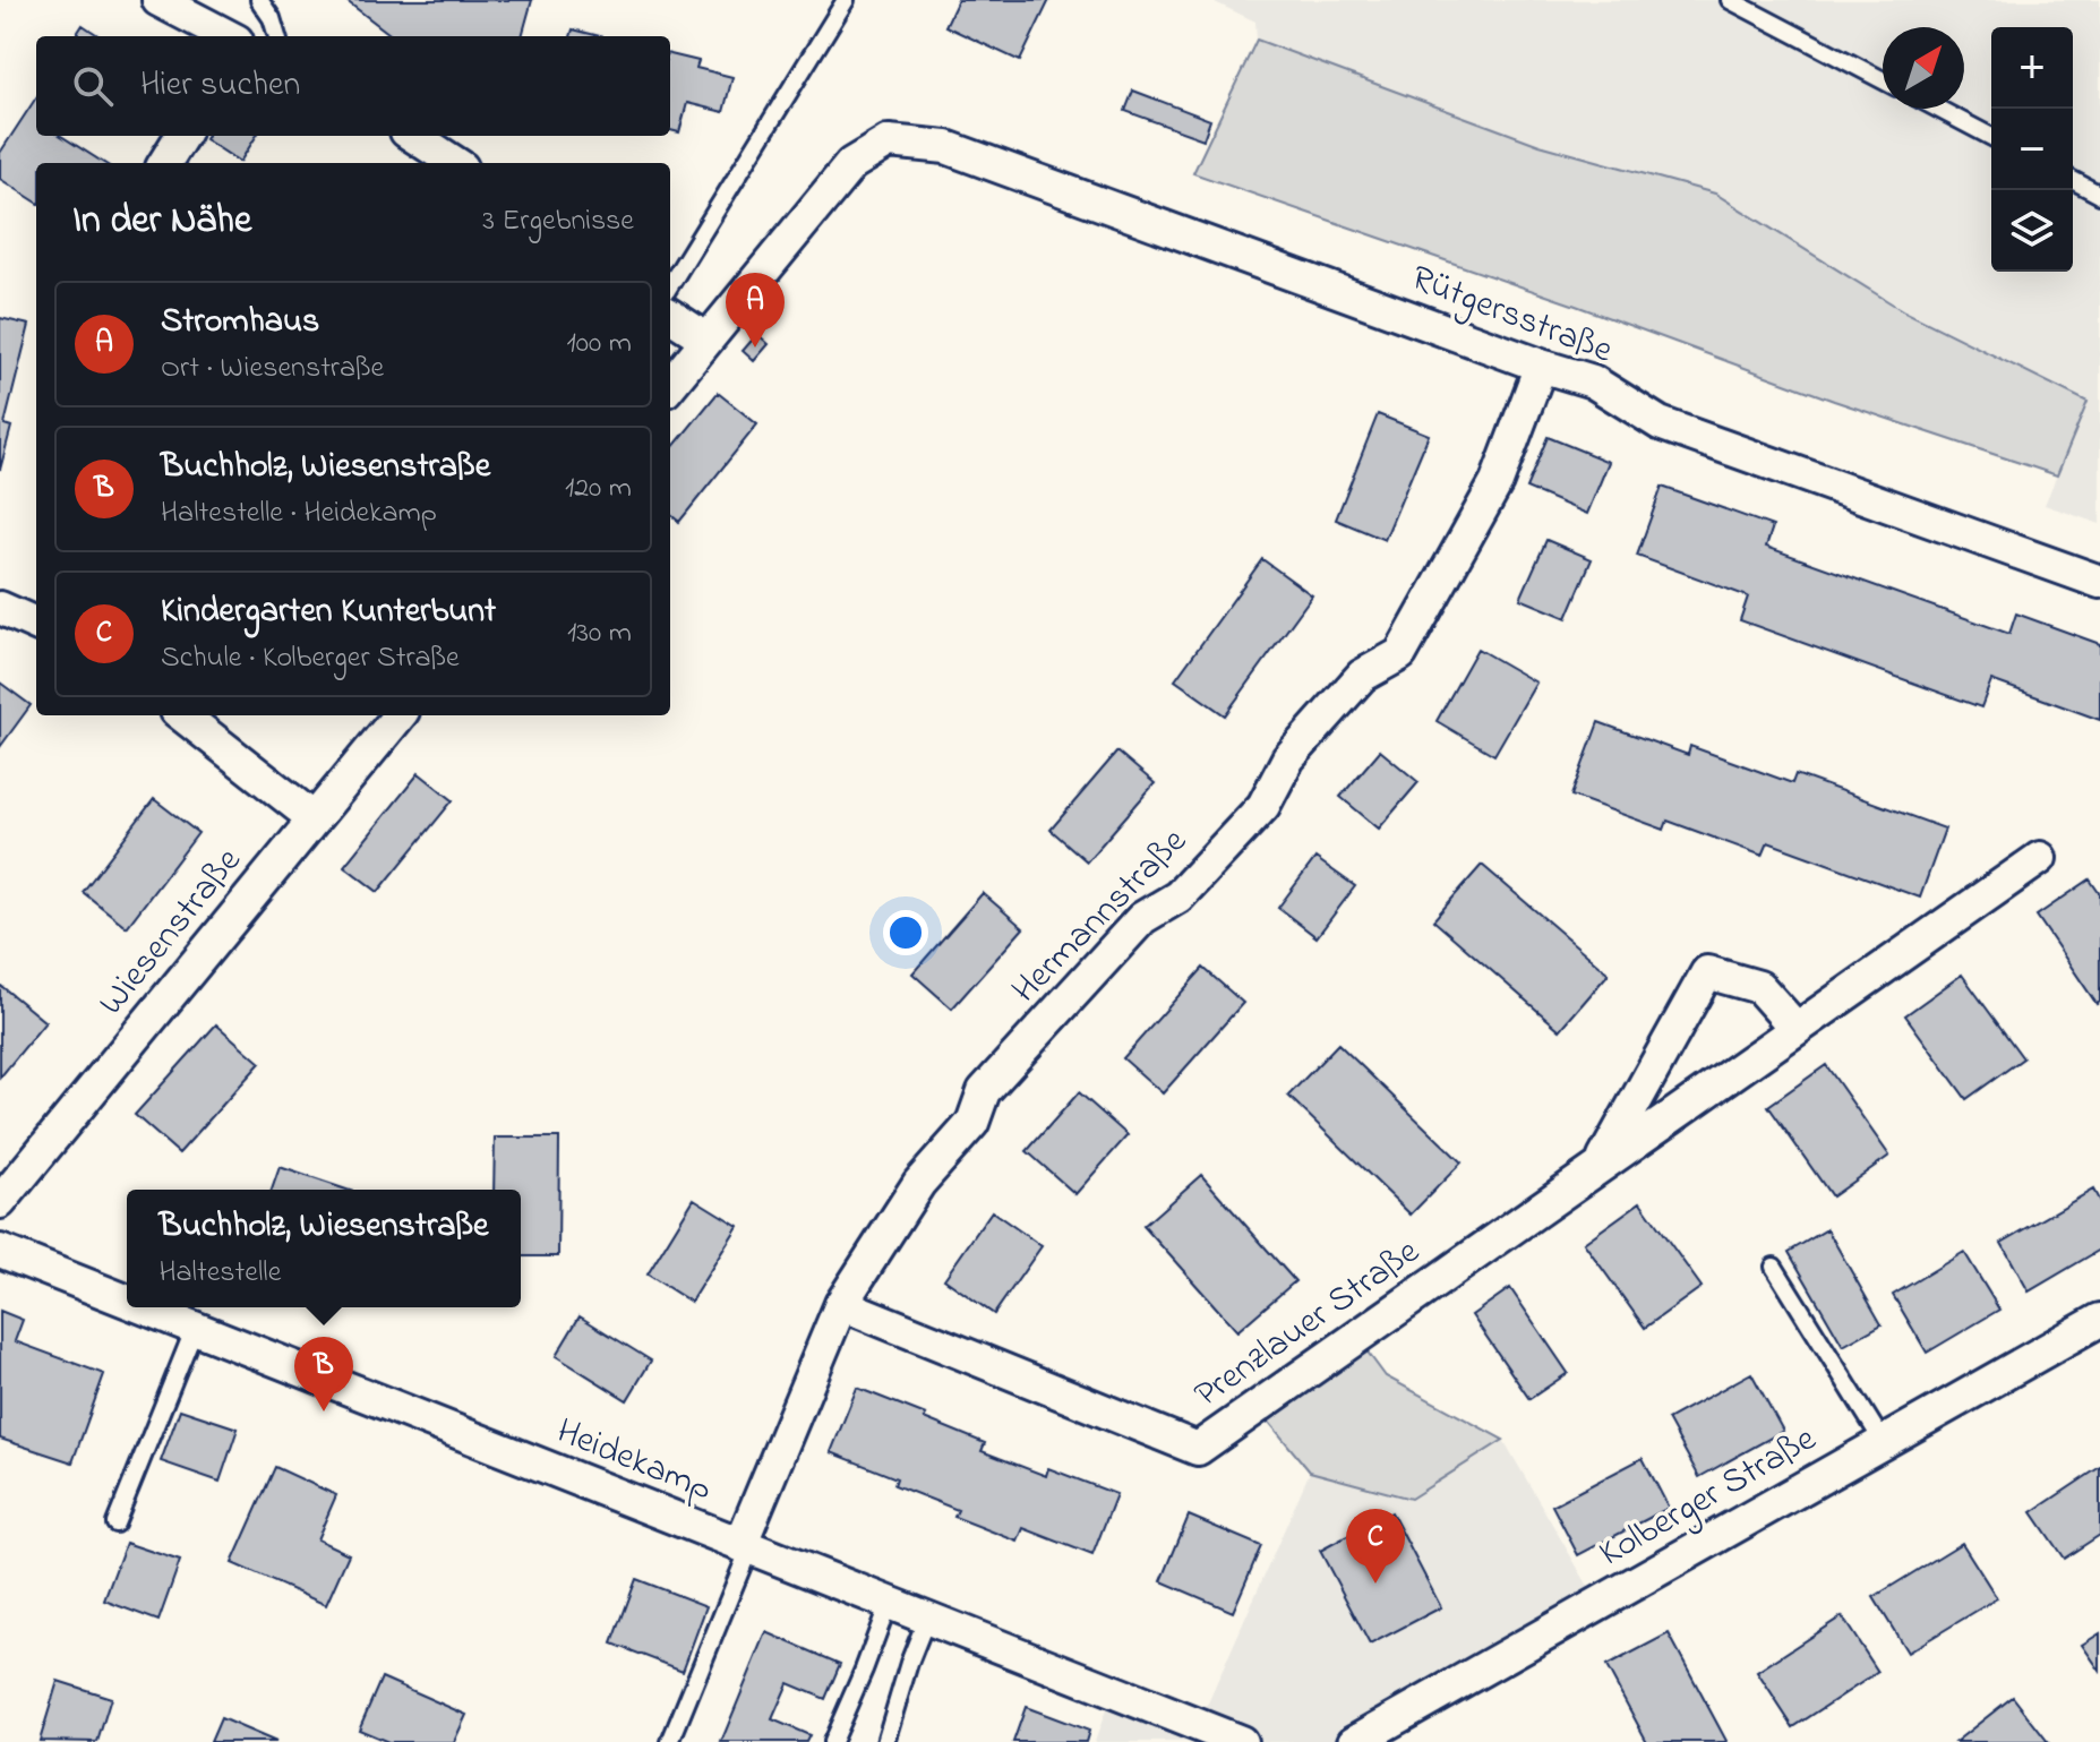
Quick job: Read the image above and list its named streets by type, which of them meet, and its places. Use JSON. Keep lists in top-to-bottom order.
{
  "streets": {
    "street": [
      "Rütgersstraße",
      "Hermannstraße",
      "Wiesenstraße",
      "Prenzlauer Straße",
      "Heidekamp",
      "Kolberger Straße"
    ]
  },
  "crossings": [
    ["Rütgersstraße", "Hermannstraße"],
    ["Hermannstraße", "Prenzlauer Straße"],
    ["Hermannstraße", "Heidekamp"]
  ],
  "north": "top right",
  "page": {
    "map_buttons": ["+", "−"],
    "search": "Hier suchen",
    "heading": ["In der Nähe", "3 Ergebnisse"],
    "pins": ["A", "B", "C"],
    "list": [
      {
        "mark": "A",
        "name": "Stromhaus",
        "note": "Ort · Wiesenstraße",
        "value": "100 m"
      },
      {
        "mark": "B",
        "name": "Buchholz, Wiesenstraße",
        "note": "Haltestelle · Heidekamp",
        "value": "120 m"
      },
      {
        "mark": "C",
        "name": "Kindergarten Kunterbunt",
        "note": "Schule · Kolberger Straße",
        "value": "130 m"
      }
    ],
    "popup": ["Buchholz, Wiesenstraße", "Haltestelle"]
  }
}
